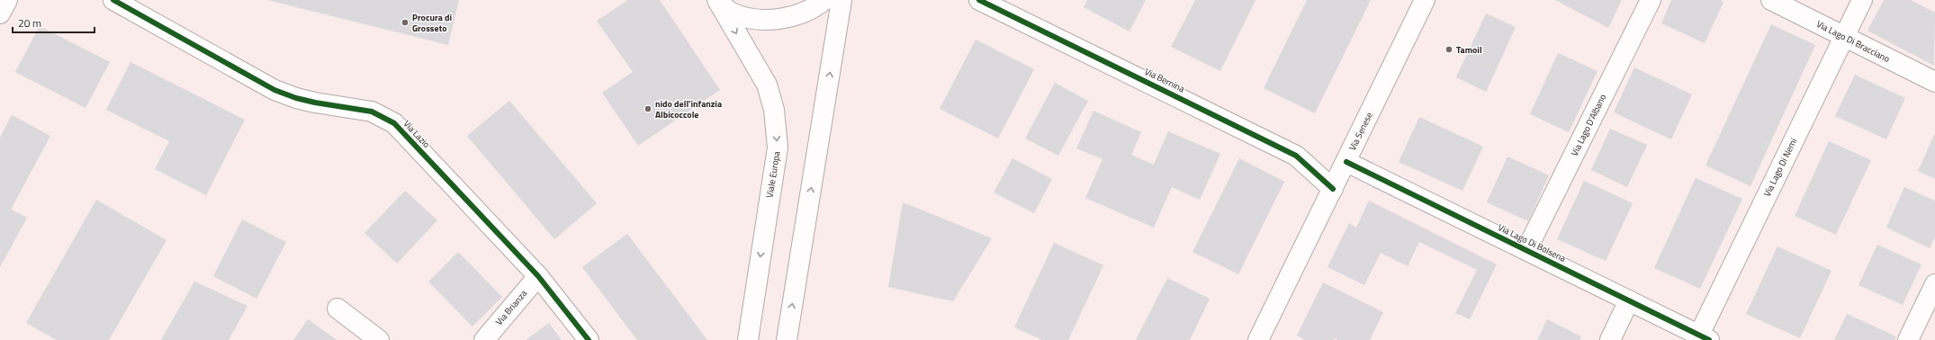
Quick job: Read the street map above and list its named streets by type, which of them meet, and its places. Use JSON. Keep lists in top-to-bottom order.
{
  "streets": {
    "street": [
      "Via Lago Di Bracciano",
      "Via Bernina",
      "Via Lago D'Albano",
      "Via Senese",
      "Via Lazio",
      "Via Lago Di Nemi",
      "Viale Europa",
      "Via Lago Di Bolsena",
      "Via Brianza"
    ]
  },
  "crossings": [
    ["Via Lago Di Bracciano", "Via Lago Di Nemi"],
    ["Via Bernina", "Via Senese"],
    ["Via Lago D'Albano", "Via Lago Di Bolsena"],
    ["Via Senese", "Via Lago Di Bolsena"],
    ["Via Lazio", "Via Brianza"],
    ["Via Lago Di Nemi", "Via Lago Di Bolsena"]
  ],
  "places": ["Procura di Grosseto", "Tamoil", "nido dell'infanzia Albicoccole"],
  "scale_bar": "20 m"
}
